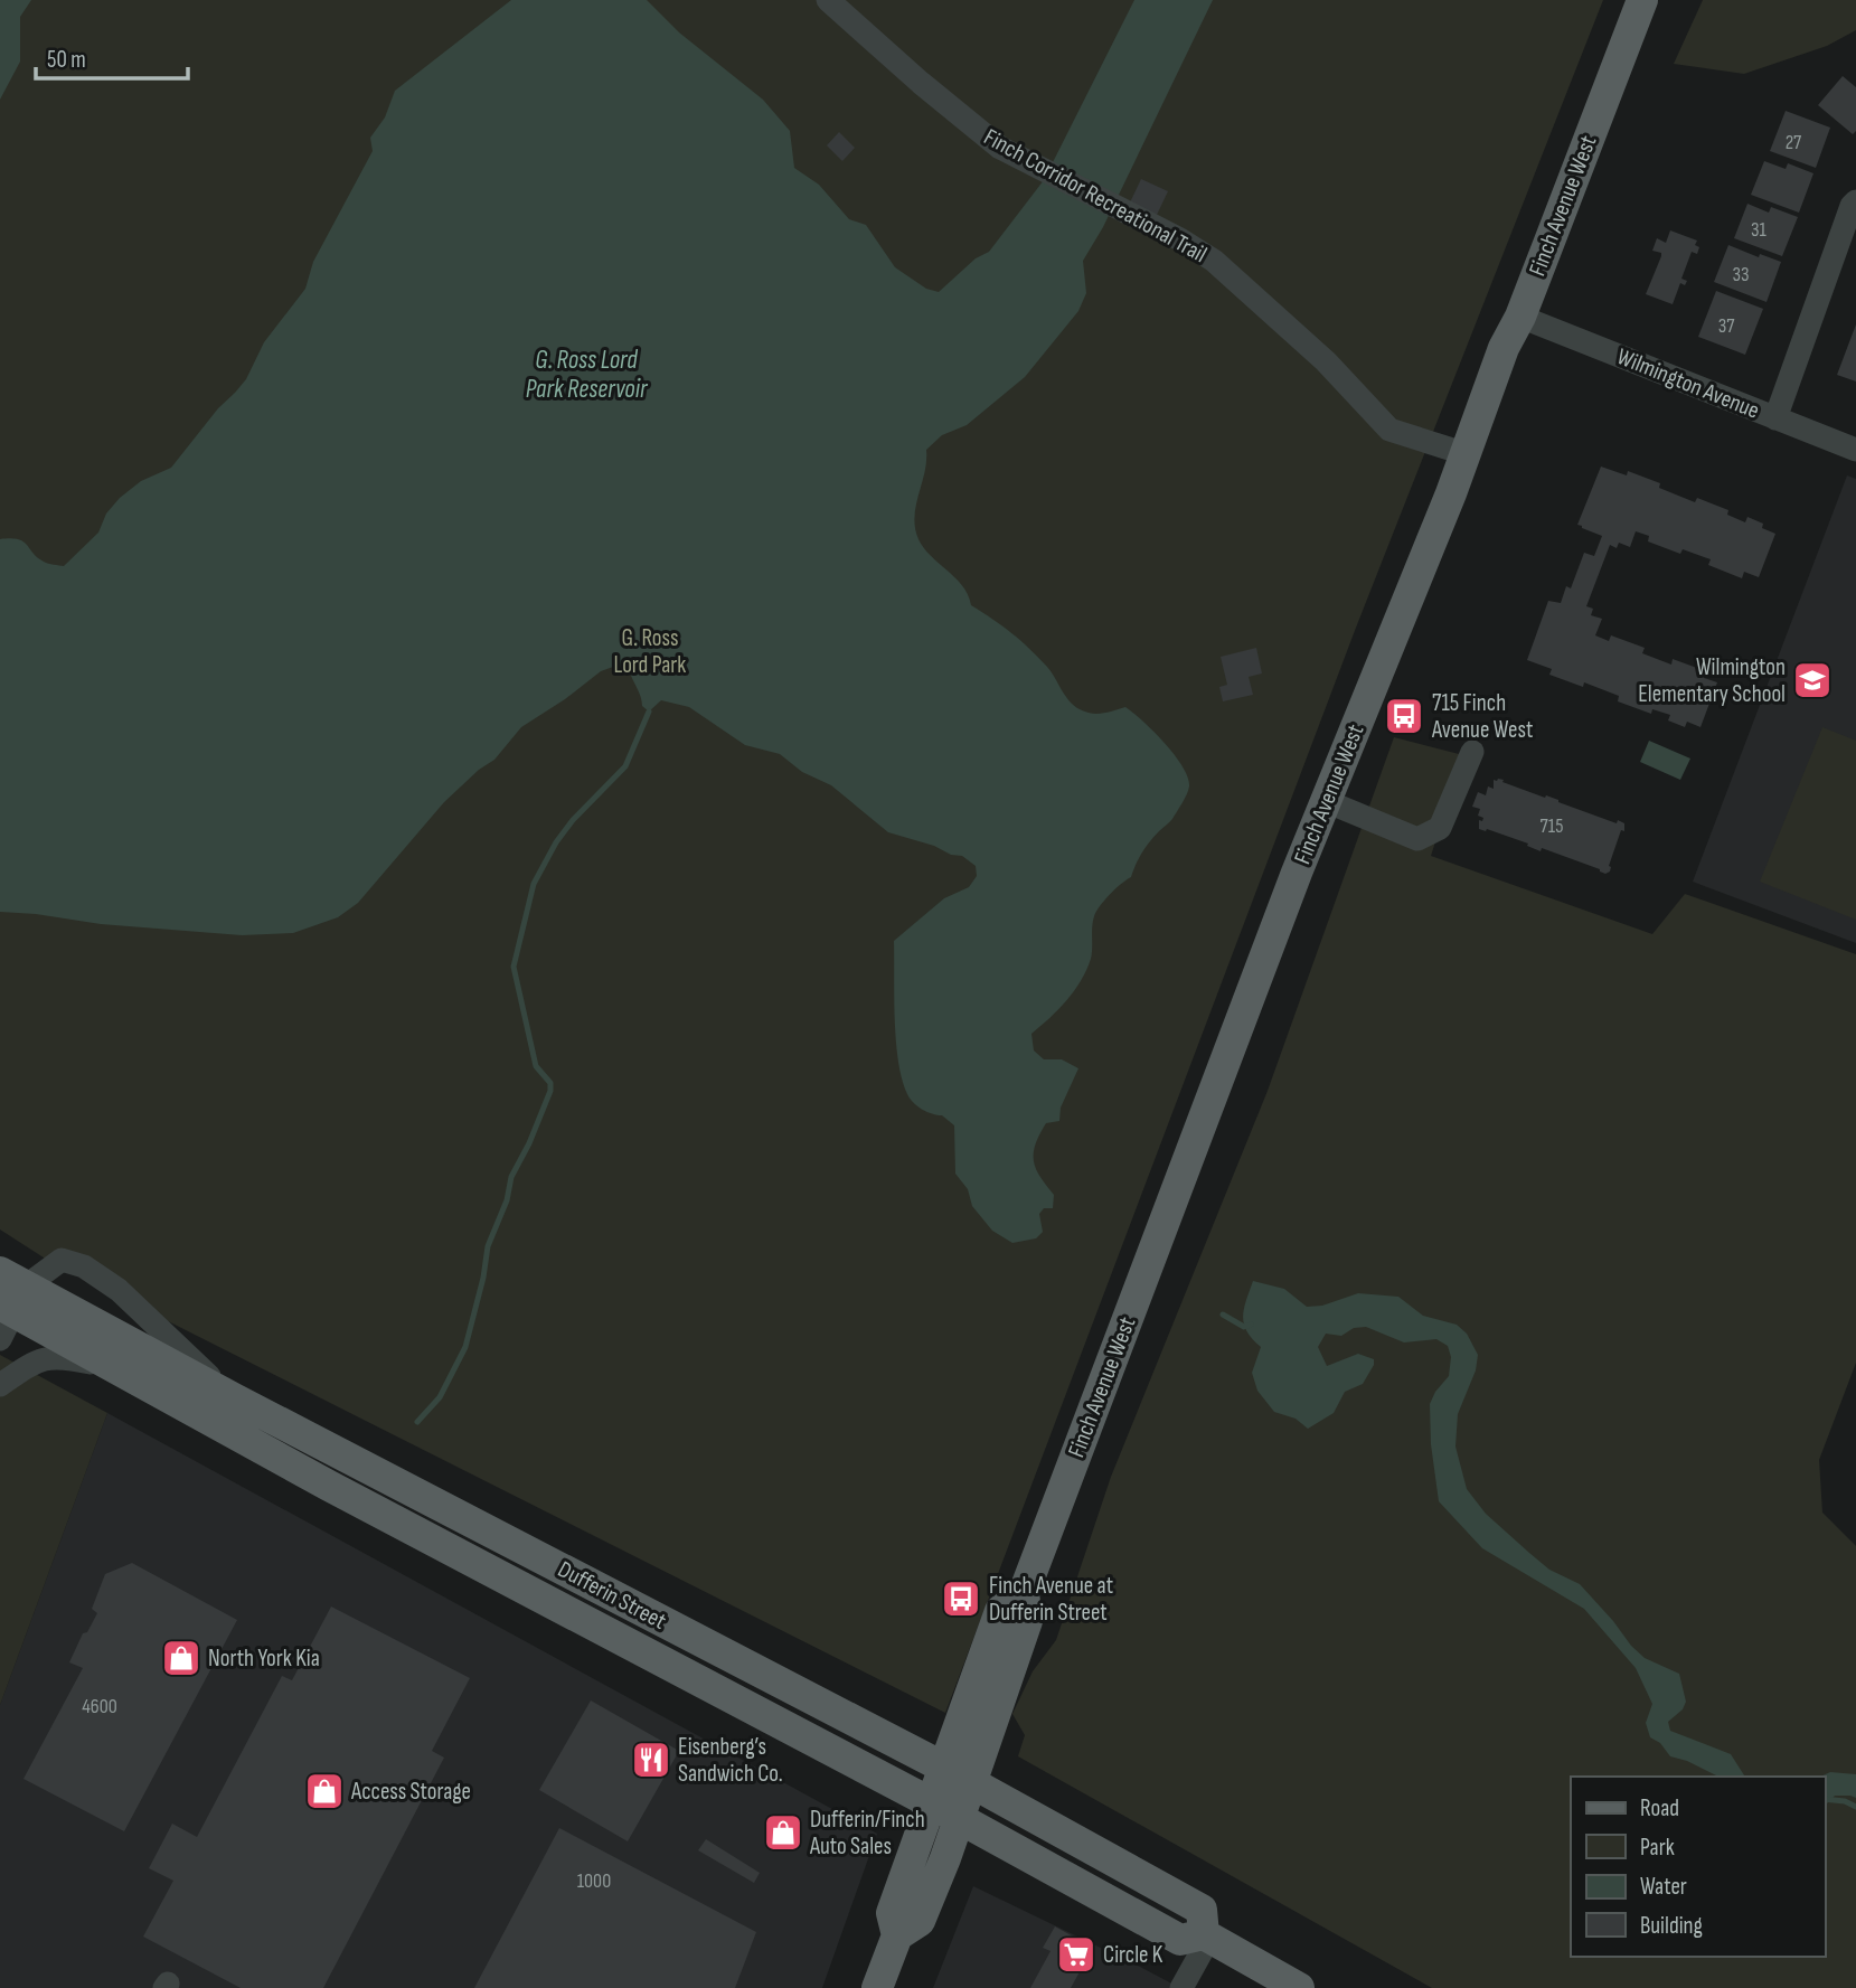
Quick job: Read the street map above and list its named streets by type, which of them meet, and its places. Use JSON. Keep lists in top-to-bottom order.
{
  "streets": {
    "main road": ["Finch Avenue West", "Dufferin Street"],
    "street": ["Finch Corridor Recreational Trail", "Wilmington Avenue"]
  },
  "crossings": [
    ["Finch Corridor Recreational Trail", "Finch Avenue West"],
    ["Finch Avenue West", "Wilmington Avenue"],
    ["Finch Avenue West", "Dufferin Street"]
  ],
  "water": ["G. Ross Lord Park Reservoir"],
  "parks": ["G. Ross Lord Park"],
  "places": {
    "school or university": ["Wilmington Elementary School"],
    "bus stop": ["715 Finch Avenue West", "Finch Avenue at Dufferin Street"],
    "shop": ["North York Kia", "Access Storage", "Dufferin/Finch Auto Sales"],
    "restaurant": ["Eisenberg’s Sandwich Co."],
    "supermarket": ["Circle K"]
  },
  "house_numbers": [
    "27",
    "31",
    "33",
    "37",
    "715",
    "4600",
    "1000"
  ],
  "legend": [
    "Road",
    "Park",
    "Water",
    "Building"
  ],
  "scale_bar": "50 m"
}
